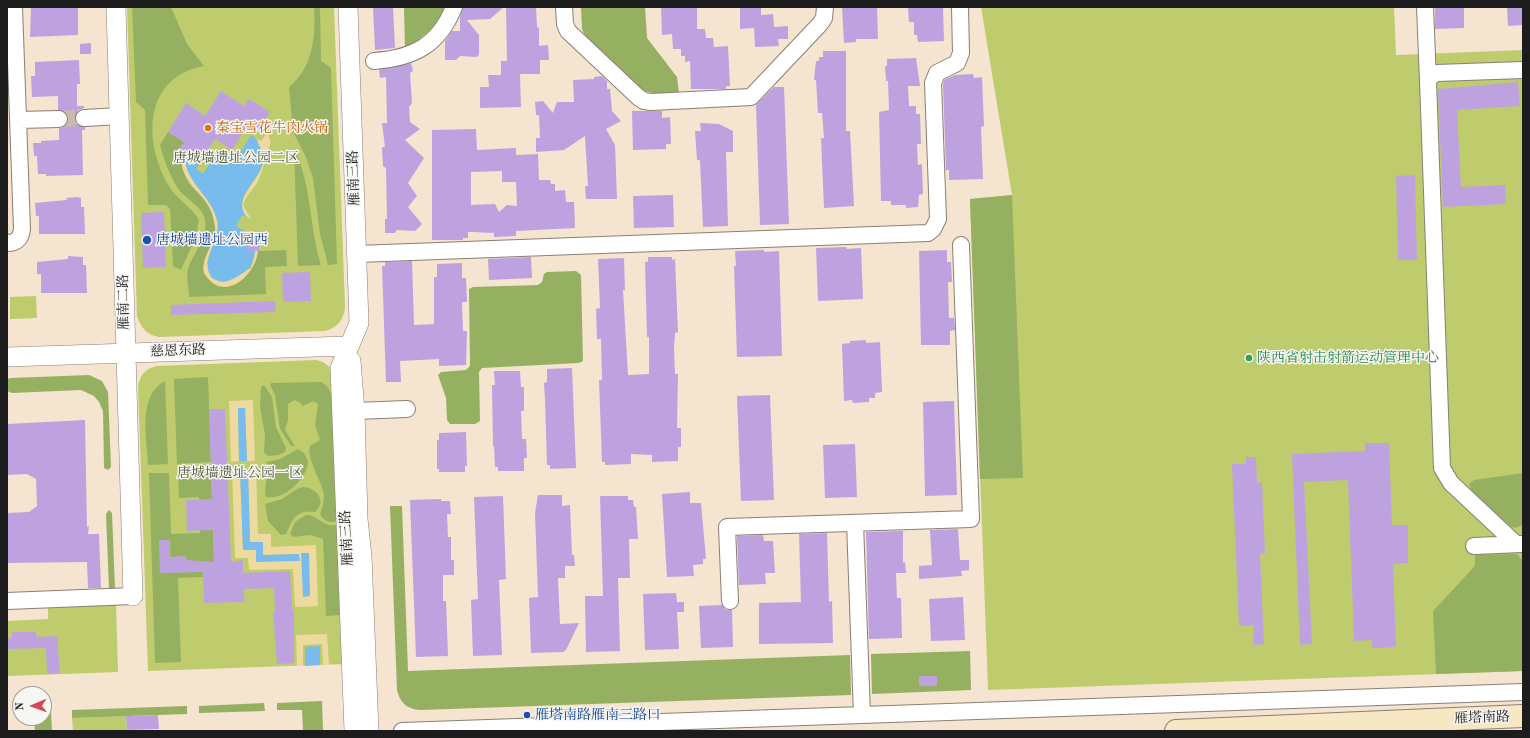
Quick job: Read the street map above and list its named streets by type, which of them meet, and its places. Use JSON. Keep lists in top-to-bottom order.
{
  "streets": {
    "main road": ["雁塔南路"],
    "street": ["雁南三路", "雁南二路", "慈恩东路"]
  },
  "crossings": [
    ["雁南三路", "慈恩东路"],
    ["雁南二路", "慈恩东路"]
  ],
  "parks": ["唐城墙遗址公园二区", "唐城墙遗址公园一区"],
  "places": [
    "秦宝雪花牛肉火锅",
    "唐城墙遗址公园西",
    "陕西省射击射箭运动管理中心",
    "雁塔南路雁南三路口"
  ],
  "north": "left"
}
